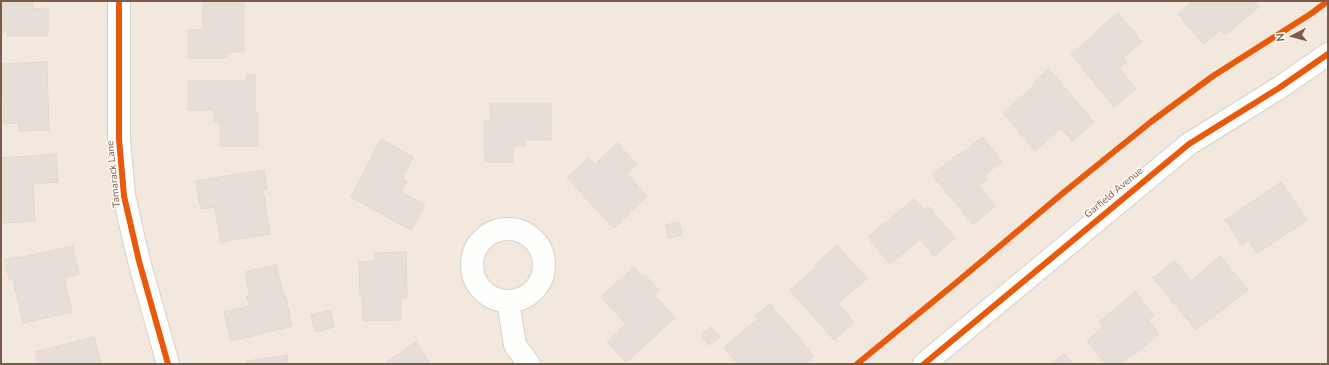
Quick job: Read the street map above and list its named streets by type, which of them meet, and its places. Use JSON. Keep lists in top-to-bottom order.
{
  "streets": {
    "street": ["Tamarack Lane", "Garfield Avenue"]
  },
  "north": "left"
}
